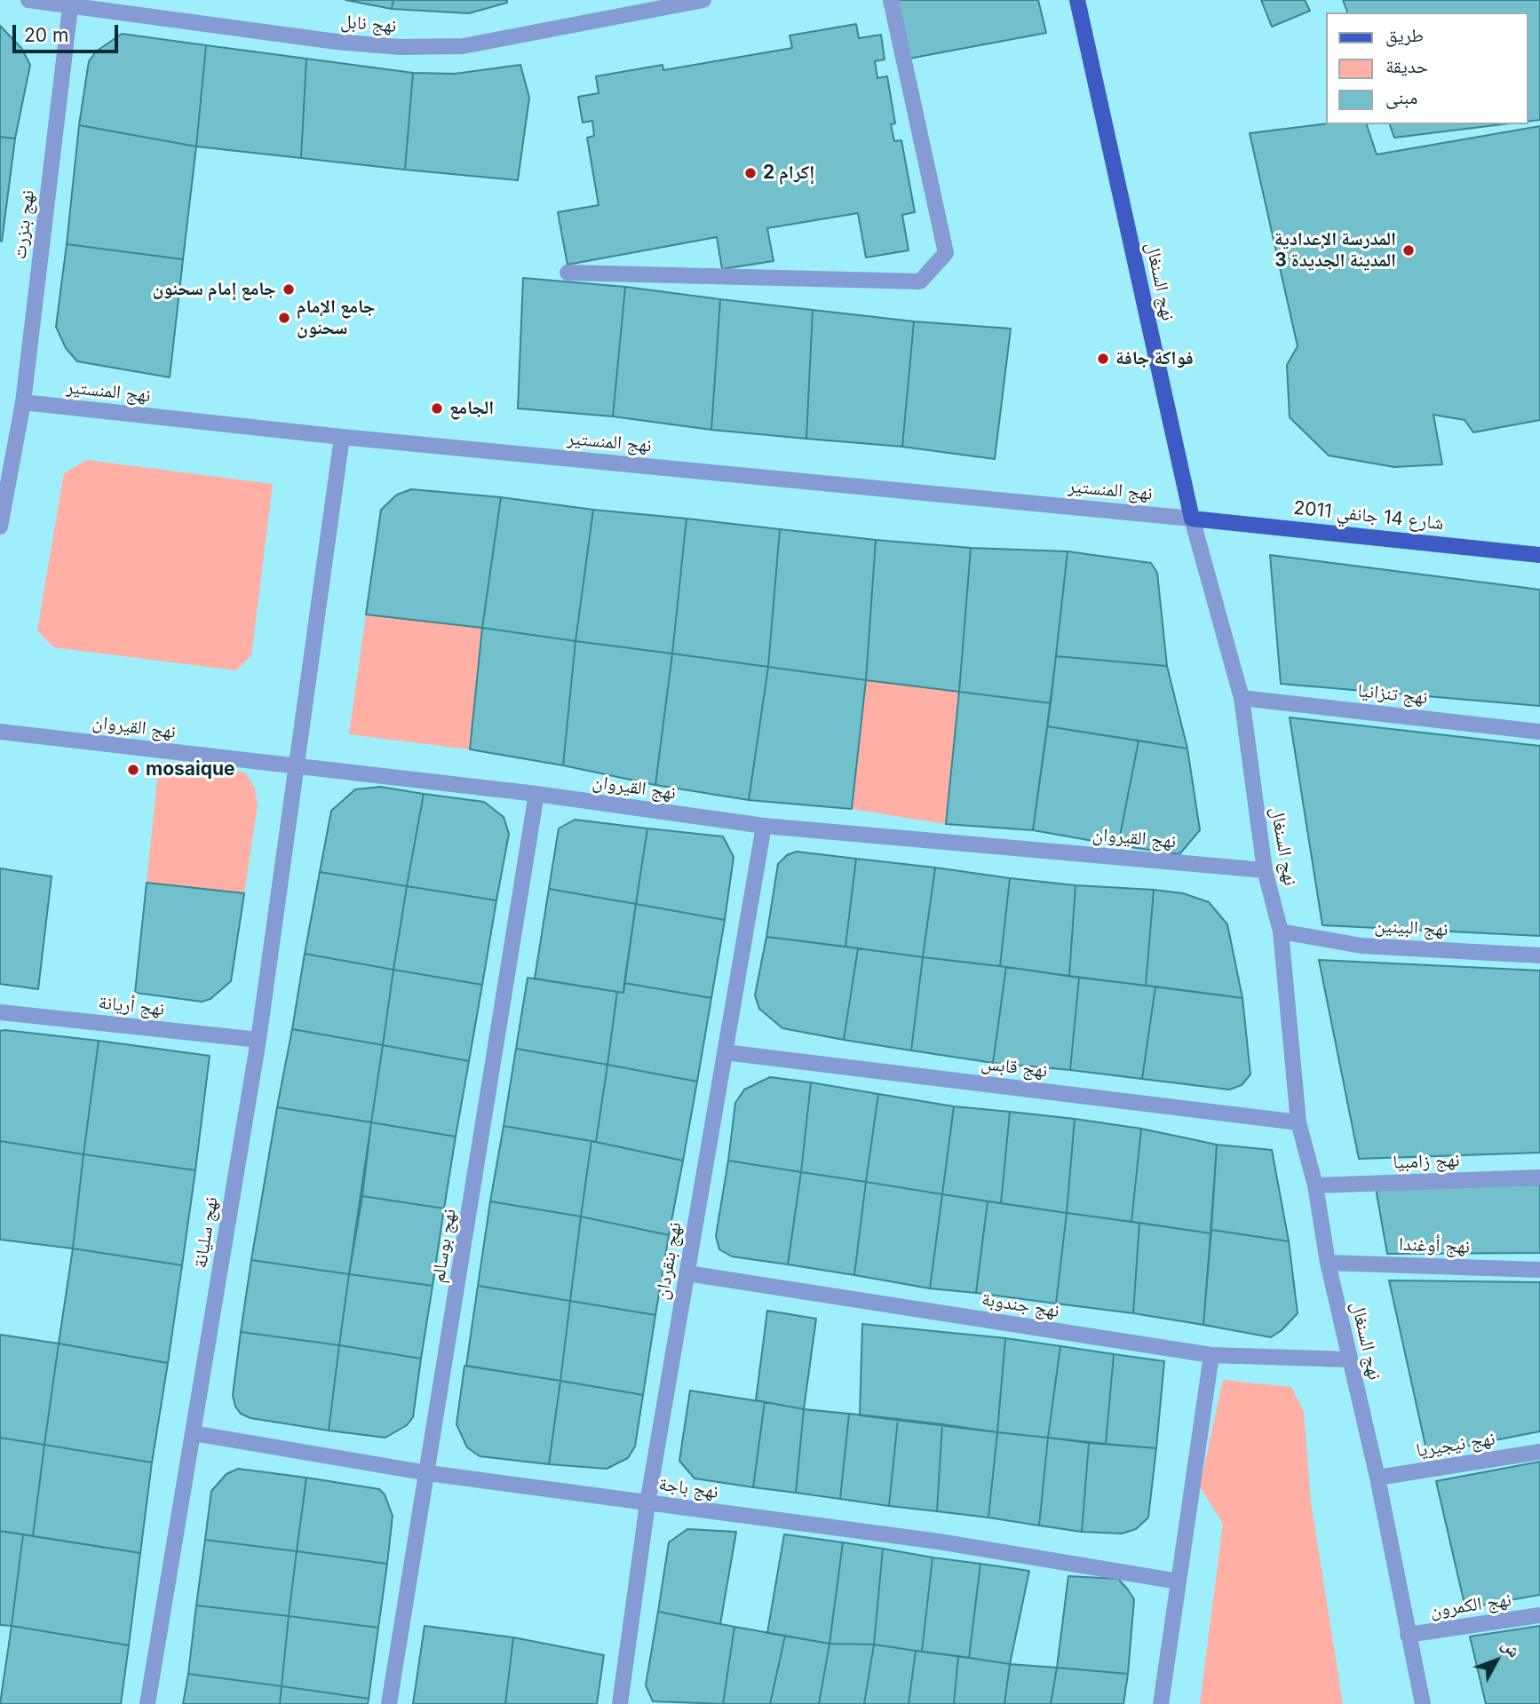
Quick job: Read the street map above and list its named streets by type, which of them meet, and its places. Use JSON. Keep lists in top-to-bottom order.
{
  "streets": {
    "main road": ["نهج السنغال", "شارع 14 جانفي 2011"],
    "street": [
      "نهج نابل",
      "نهج بنزرت",
      "نهج المنستير",
      "نهج تنزانيا",
      "نهج القيروان",
      "نهج البينين",
      "نهج أريانة",
      "نهج قابس",
      "نهج زامبيا",
      "نهج سليانة",
      "نهج بوسالم",
      "نهج أوغندا",
      "نهج بنقردان",
      "نهج جندوبة",
      "نهج نيجيريا",
      "نهج باجة",
      "نهج الكمرون"
    ]
  },
  "crossings": [
    ["نهج نابل", "نهج بنزرت"],
    ["نهج بنزرت", "نهج المنستير"],
    ["نهج السنغال", "نهج المنستير"],
    ["نهج السنغال", "شارع 14 جانفي 2011"],
    ["نهج السنغال", "نهج تنزانيا"],
    ["نهج السنغال", "نهج القيروان"],
    ["نهج السنغال", "نهج البينين"],
    ["نهج السنغال", "نهج قابس"],
    ["نهج السنغال", "نهج زامبيا"],
    ["نهج السنغال", "نهج أوغندا"],
    ["نهج السنغال", "نهج جندوبة"],
    ["نهج السنغال", "نهج نيجيريا"],
    ["نهج السنغال", "نهج الكمرون"],
    ["نهج المنستير", "شارع 14 جانفي 2011"],
    ["نهج المنستير", "نهج سليانة"],
    ["نهج القيروان", "نهج سليانة"],
    ["نهج القيروان", "نهج بوسالم"],
    ["نهج القيروان", "نهج بنقردان"],
    ["نهج أريانة", "نهج سليانة"],
    ["نهج قابس", "نهج بنقردان"],
    ["نهج سليانة", "نهج باجة"],
    ["نهج بوسالم", "نهج باجة"],
    ["نهج بنقردان", "نهج جندوبة"],
    ["نهج بنقردان", "نهج باجة"]
  ],
  "places": [
    "إكرام 2",
    "المدرسة الإعدادية المدينة الجديدة 3",
    "جامع إمام سحنون",
    "جامع الإمام سحنون",
    "فواكة جافة",
    "الجامع",
    "mosaique"
  ],
  "legend": ["طريق", "حديقة", "مبنى"],
  "scale_bar": "20 m",
  "north": "top right"
}
